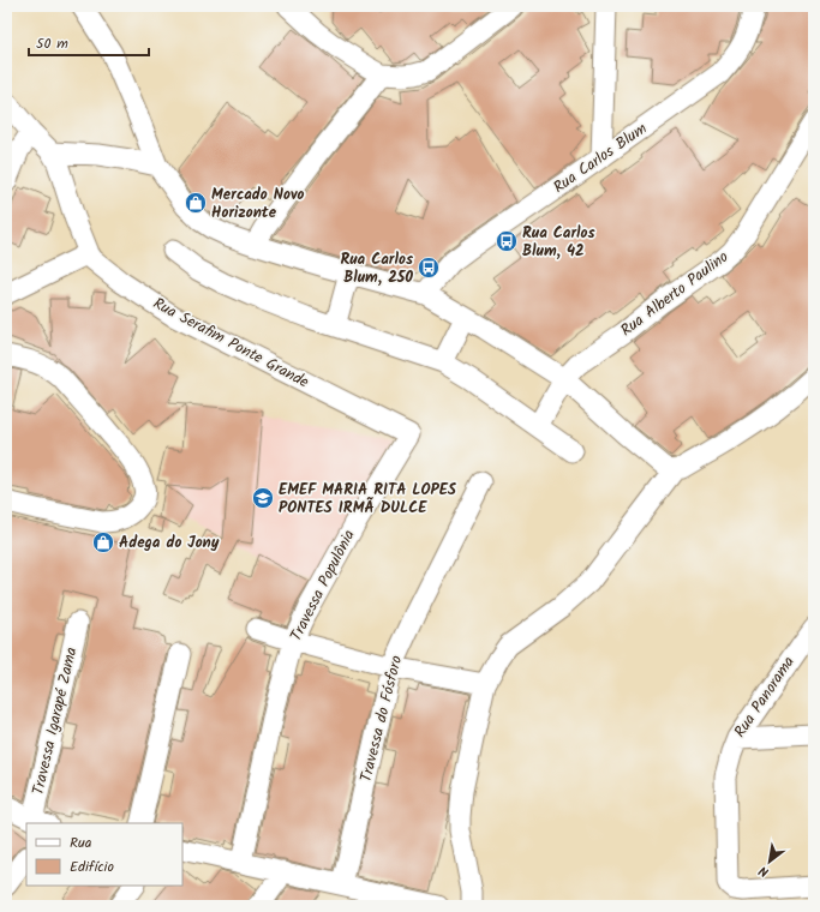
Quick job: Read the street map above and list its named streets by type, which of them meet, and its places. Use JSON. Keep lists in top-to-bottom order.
{
  "streets": {
    "street": [
      "Rua Carlos Blum",
      "Rua Alberto Paulino",
      "Rua Serafim Ponte Grande",
      "Travessa Populônia",
      "Rua Panorama",
      "Travessa do Fósforo",
      "Travessa Igarapé Zama"
    ]
  },
  "crossings": [
    ["Rua Serafim Ponte Grande", "Travessa Populônia"]
  ],
  "places": {
    "shop": ["Mercado Novo Horizonte", "Adega do Jony"],
    "bus stop": ["Rua Carlos Blum, 42", "Rua Carlos Blum, 250"],
    "school or university": ["EMEF MARIA RITA LOPES PONTES IRMÃ DULCE"]
  },
  "legend": ["Rua", "Edifício"],
  "scale_bar": "50 m",
  "north": "bottom left"
}
